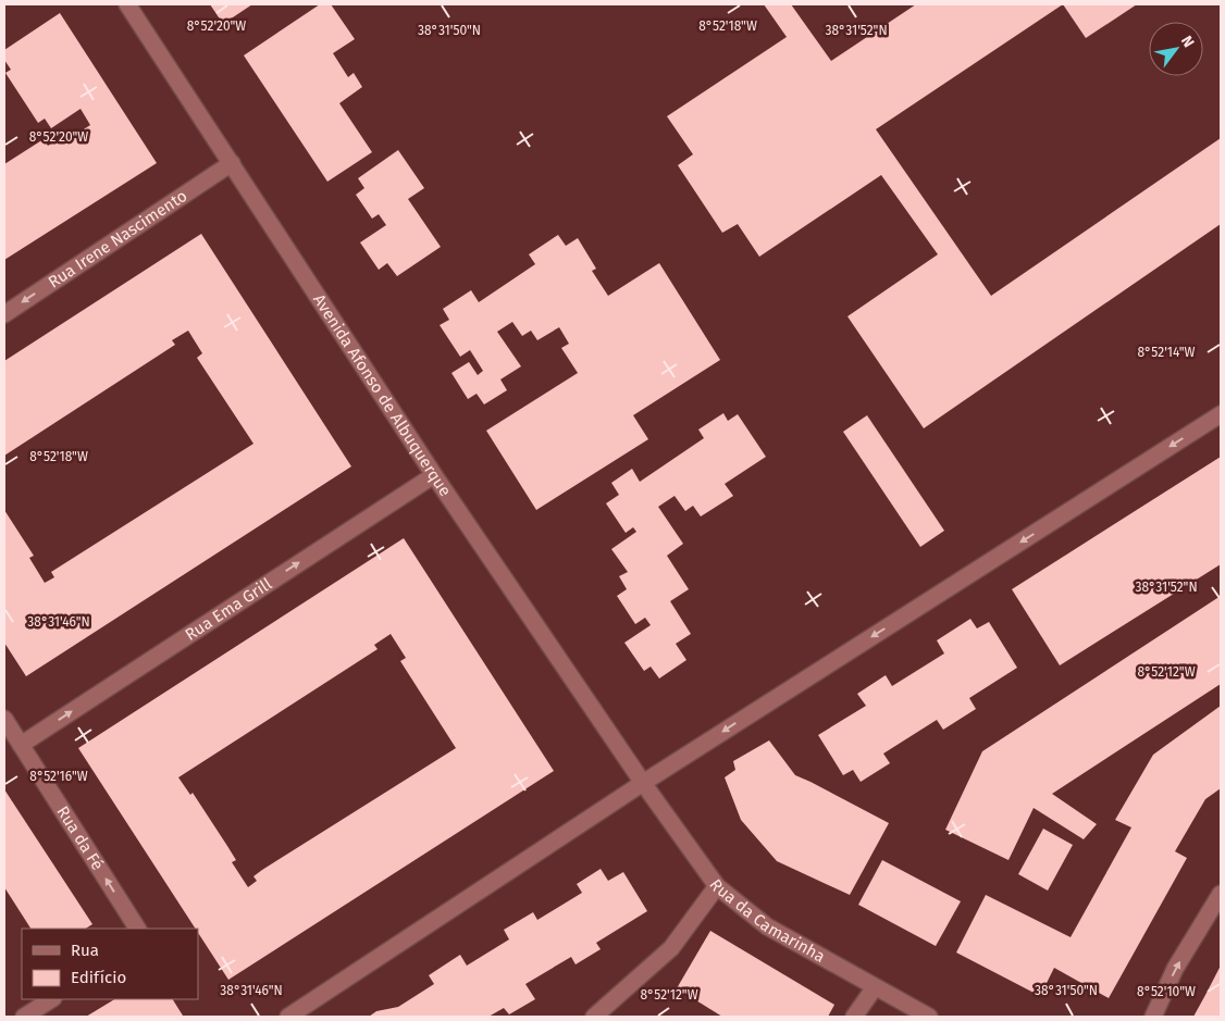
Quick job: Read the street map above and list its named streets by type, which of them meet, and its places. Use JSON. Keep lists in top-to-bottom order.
{
  "streets": {
    "street": [
      "Rua Irene Nascimento",
      "Avenida Afonso de Albuquerque",
      "Rua Ema Grill",
      "Rua da Fé",
      "Rua da Camarinha"
    ]
  },
  "crossings": [
    ["Rua Irene Nascimento", "Avenida Afonso de Albuquerque"],
    ["Avenida Afonso de Albuquerque", "Rua Ema Grill"],
    ["Avenida Afonso de Albuquerque", "Rua da Camarinha"],
    ["Rua Ema Grill", "Rua da Fé"]
  ],
  "one_way": ["Rua Irene Nascimento", "Rua Ema Grill", "Rua da Fé"],
  "legend": ["Rua", "Edifício"],
  "north": "top right",
  "coordinates": [
    "8°52'20\"W",
    "8°52'18\"W",
    "38°31'50\"N",
    "38°31'52\"N",
    "8°52'14\"W",
    "38°31'46\"N",
    "8°52'12\"W",
    "8°52'16\"W",
    "8°52'10\"W"
  ]
}
